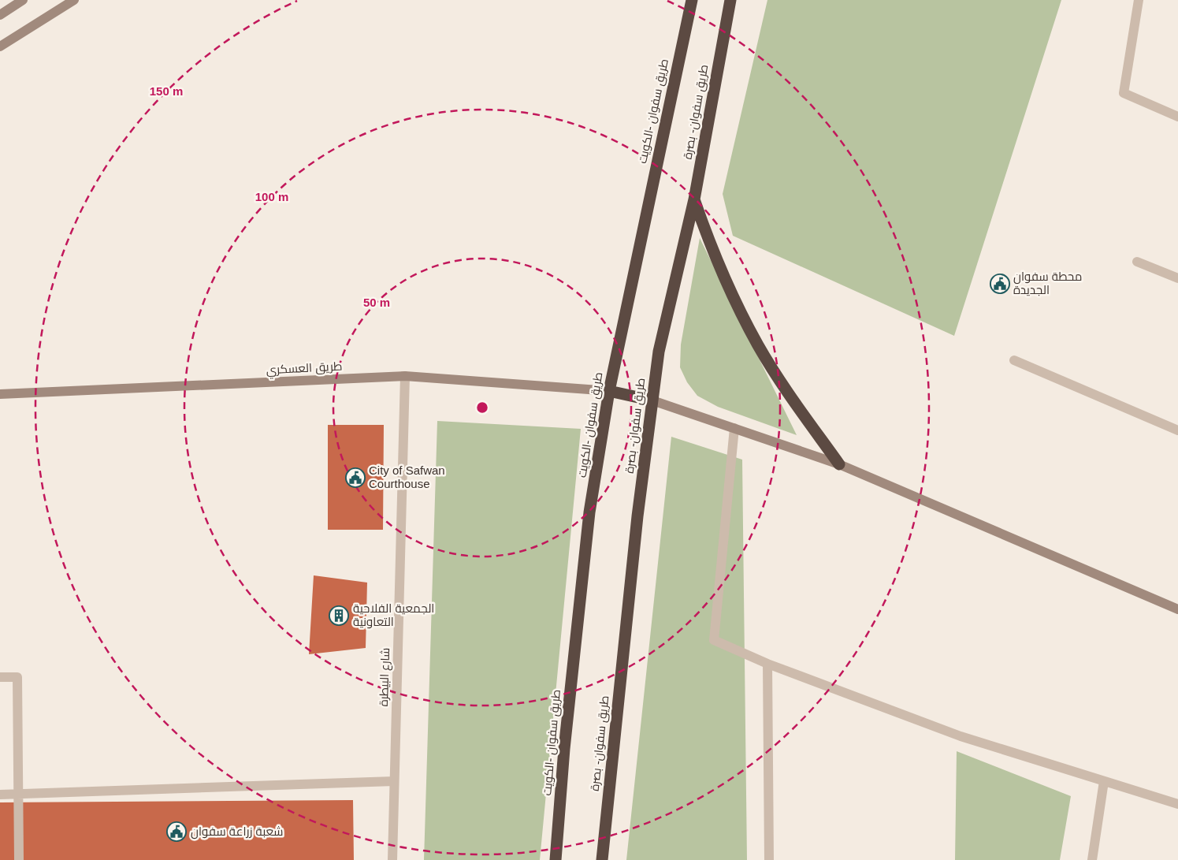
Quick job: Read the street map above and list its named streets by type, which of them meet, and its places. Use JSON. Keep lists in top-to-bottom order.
{
  "streets": {
    "highway": ["طريق سفوان -الكويت", "طريق سفوان- بصرة"],
    "main road": ["طريق العسكري"],
    "street": ["شارع البيطرة"]
  },
  "crossings": [
    ["طريق سفوان -الكويت", "طريق العسكري"],
    ["طريق العسكري", "شارع البيطرة"]
  ],
  "places": {
    "public building": ["محطة سفوان الجديدة", "City of Safwan Courthouse", "شعبة زراعة سفوان"],
    "building": ["الجمعية الفلاحية التعاونية"]
  },
  "rings": ["150 m", "100 m", "50 m"]
}
